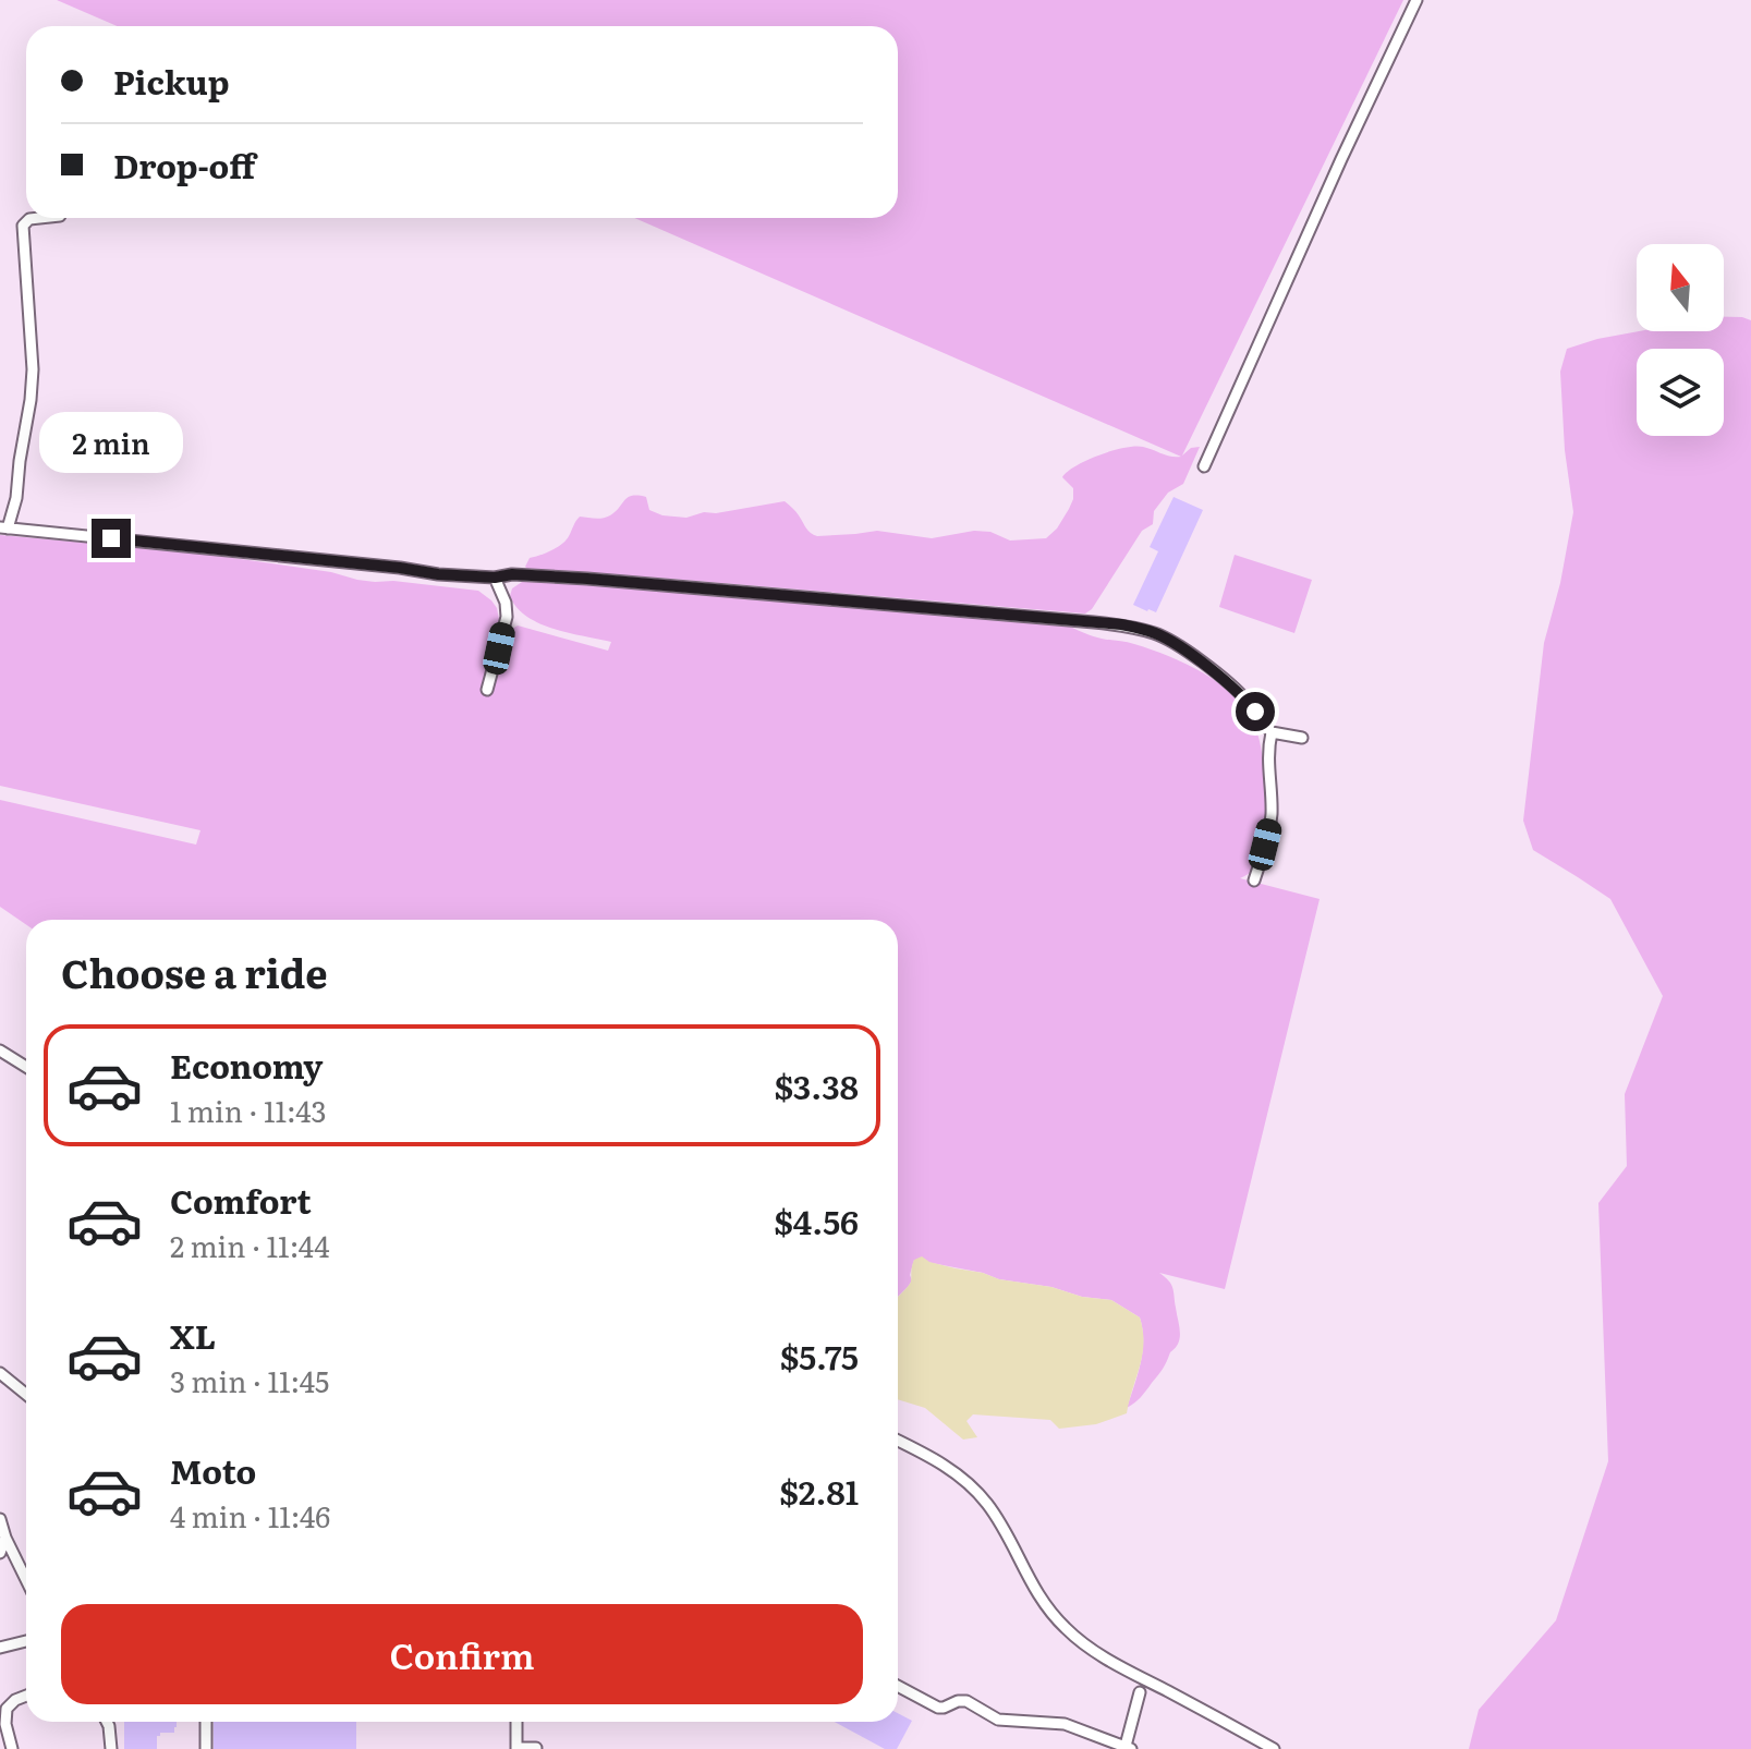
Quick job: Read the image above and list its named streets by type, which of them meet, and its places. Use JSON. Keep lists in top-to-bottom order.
{
  "north": "top",
  "page": {
    "banner": ["Pickup", "Drop-off"],
    "bubble": "2 min",
    "heading": "Choose a ride",
    "list": [
      {
        "name": "Economy",
        "note": "1 min · 11:43",
        "value": "$3.38"
      },
      {
        "name": "Comfort",
        "note": "2 min · 11:44",
        "value": "$4.56"
      },
      {
        "name": "XL",
        "note": "3 min · 11:45",
        "value": "$5.75"
      },
      {
        "name": "Moto",
        "note": "4 min · 11:46",
        "value": "$2.81"
      }
    ],
    "buttons": "Confirm"
  }
}
